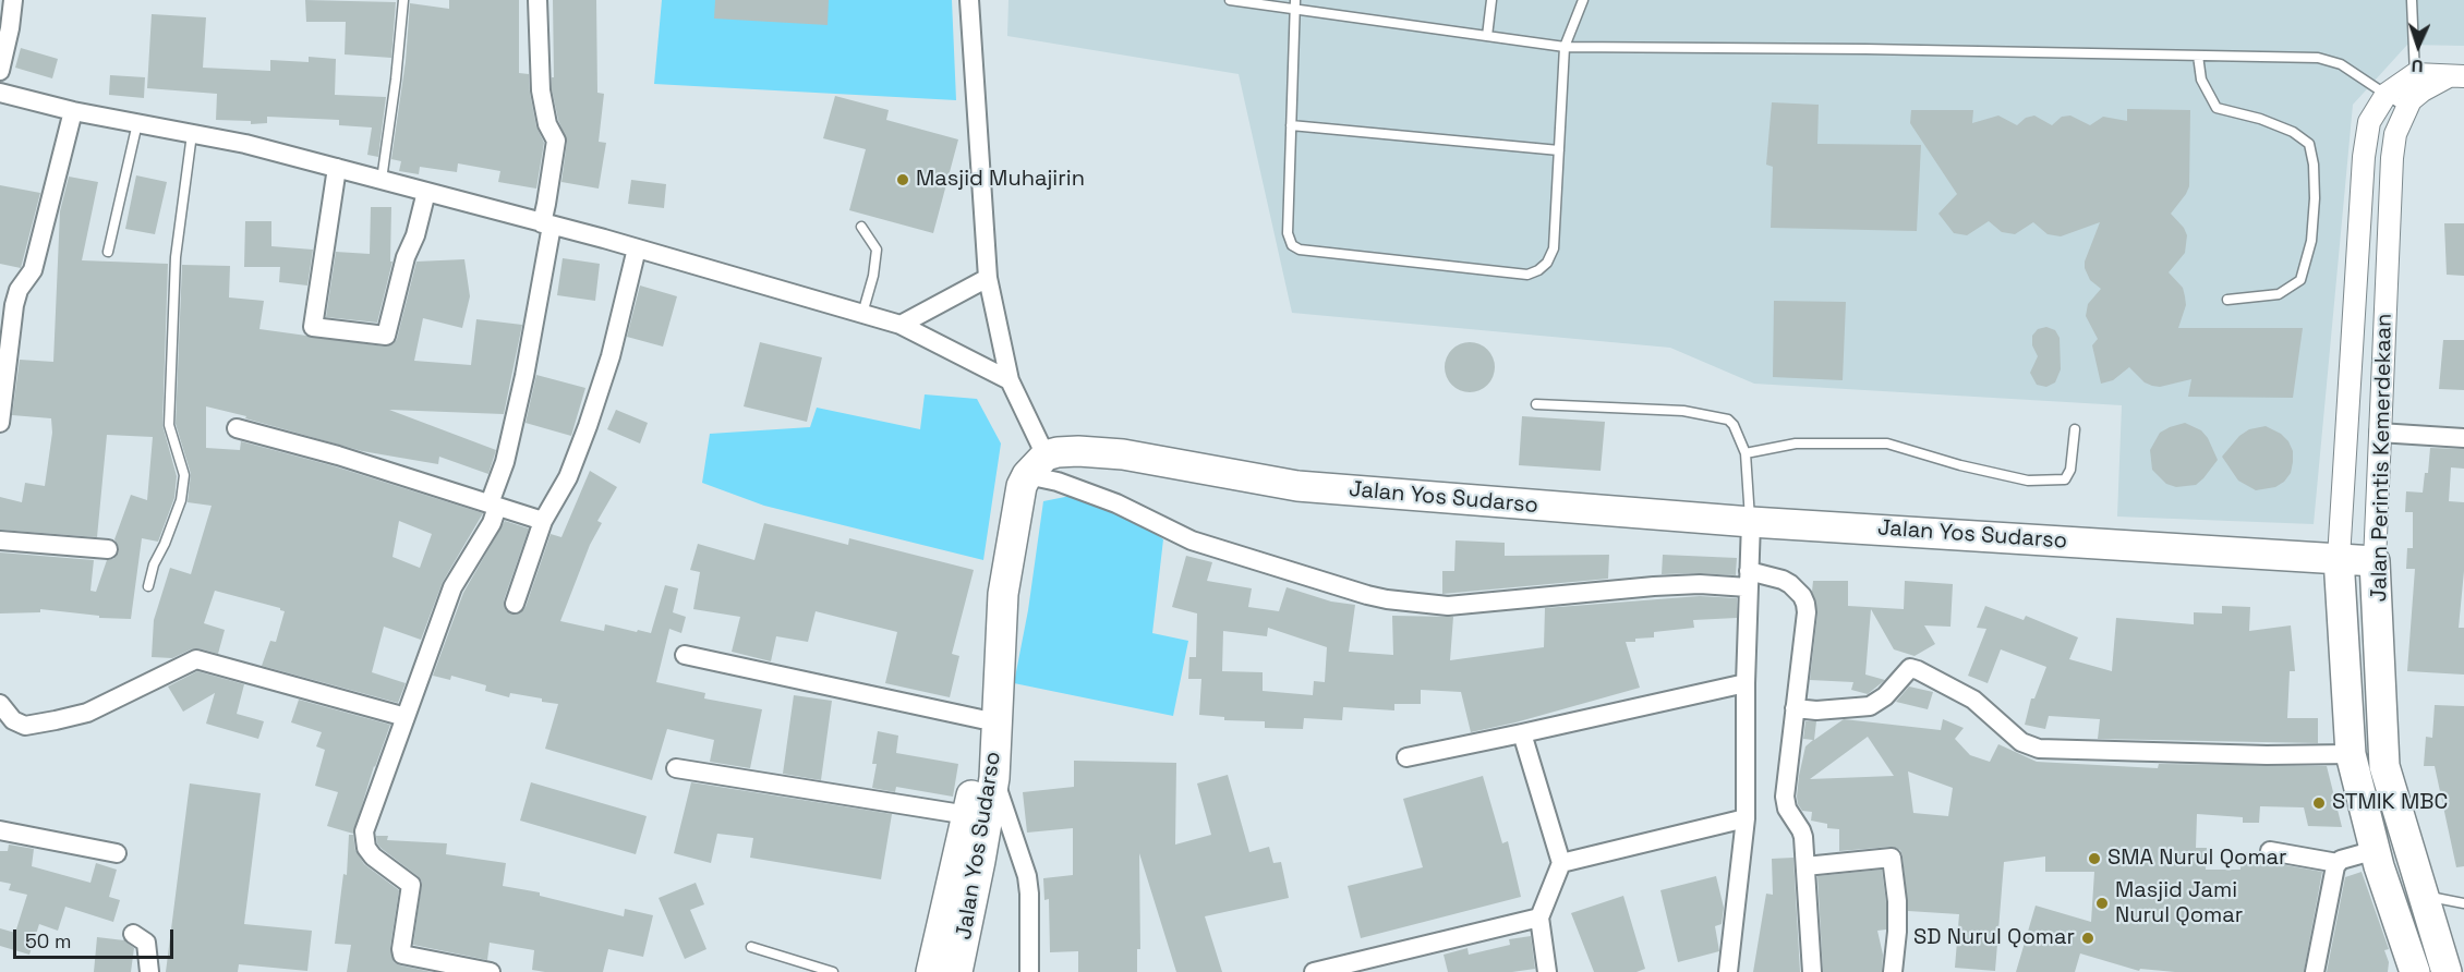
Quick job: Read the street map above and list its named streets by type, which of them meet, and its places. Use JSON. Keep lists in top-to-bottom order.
{
  "streets": {
    "highway": ["Jalan Perintis Kemerdekaan", "Jalan Yos Sudarso"]
  },
  "crossings": [
    ["Jalan Perintis Kemerdekaan", "Jalan Yos Sudarso"]
  ],
  "places": [
    "Masjid Muhajirin",
    "STMIK MBC",
    "SMA Nurul Qomar",
    "Masjid Jami Nurul Qomar",
    "SD Nurul Qomar"
  ],
  "scale_bar": "50 m",
  "north": "bottom"
}
